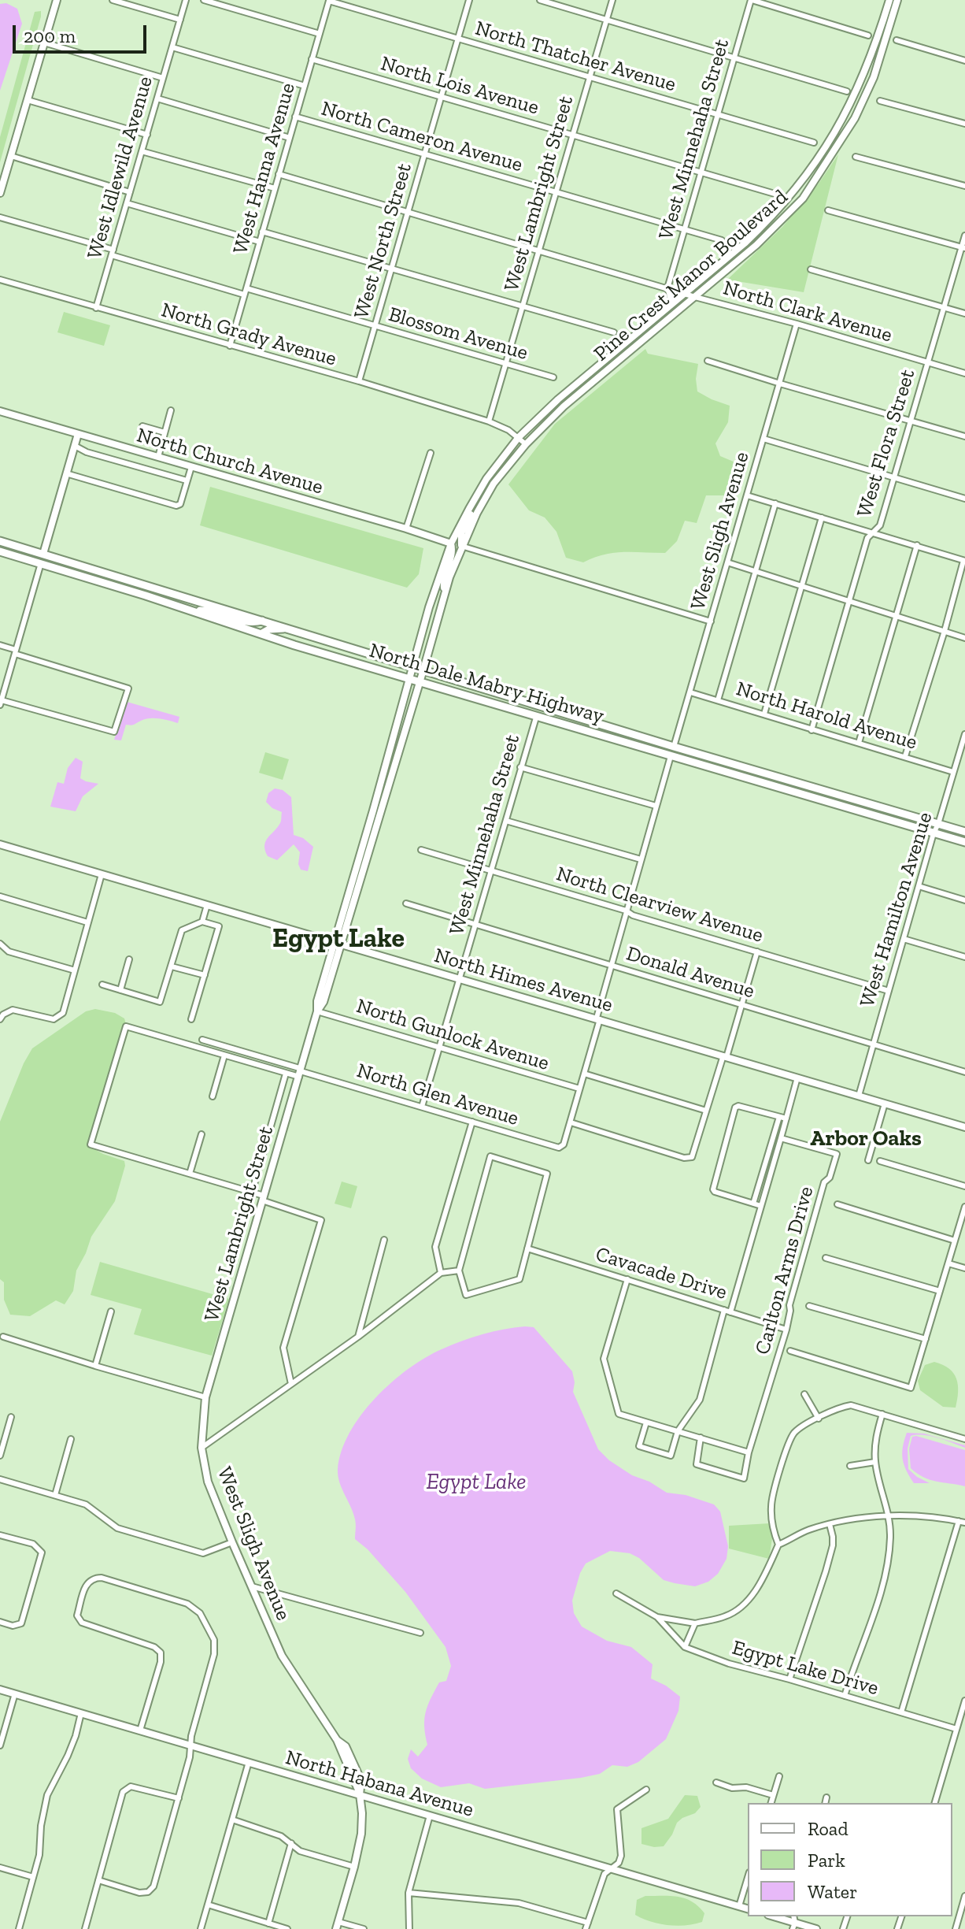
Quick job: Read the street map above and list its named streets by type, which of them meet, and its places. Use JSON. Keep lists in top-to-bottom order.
{
  "streets": {
    "main road": [
      "West Lambright Street",
      "Pine Crest Manor Boulevard",
      "North Church Avenue",
      "West Sligh Avenue",
      "North Dale Mabry Highway",
      "North Himes Avenue",
      "North Habana Avenue"
    ],
    "street": [
      "North Thatcher Avenue",
      "North Lois Avenue",
      "North Cameron Avenue",
      "West Minnehaha Street",
      "West Idlewild Avenue",
      "West Hanna Avenue",
      "West North Street",
      "North Clark Avenue",
      "Blossom Avenue",
      "North Grady Avenue",
      "West Flora Street",
      "North Harold Avenue",
      "North Clearview Avenue",
      "West Hamilton Avenue",
      "Donald Avenue",
      "North Gunlock Avenue",
      "North Glen Avenue",
      "Carlton Arms Drive",
      "Cavacade Drive",
      "Egypt Lake Drive"
    ]
  },
  "crossings": [
    ["North Thatcher Avenue", "West Minnehaha Street"],
    ["North Thatcher Avenue", "West Hanna Avenue"],
    ["North Thatcher Avenue", "West Lambright Street"],
    ["North Thatcher Avenue", "West North Street"],
    ["North Lois Avenue", "West Minnehaha Street"],
    ["North Lois Avenue", "West Hanna Avenue"],
    ["North Lois Avenue", "West Lambright Street"],
    ["North Lois Avenue", "West North Street"],
    ["North Cameron Avenue", "West Minnehaha Street"],
    ["North Cameron Avenue", "West Hanna Avenue"],
    ["North Cameron Avenue", "West Lambright Street"],
    ["North Cameron Avenue", "West North Street"],
    ["West Minnehaha Street", "North Clark Avenue"],
    ["West Minnehaha Street", "North Dale Mabry Highway"],
    ["West Minnehaha Street", "North Clearview Avenue"],
    ["West Minnehaha Street", "Donald Avenue"],
    ["West Minnehaha Street", "North Himes Avenue"],
    ["West Minnehaha Street", "North Gunlock Avenue"],
    ["West Minnehaha Street", "North Glen Avenue"],
    ["West Idlewild Avenue", "North Grady Avenue"],
    ["West Hanna Avenue", "North Clark Avenue"],
    ["West Hanna Avenue", "Blossom Avenue"],
    ["West Hanna Avenue", "North Grady Avenue"],
    ["West Lambright Street", "Pine Crest Manor Boulevard"],
    ["West Lambright Street", "North Clark Avenue"],
    ["West Lambright Street", "Blossom Avenue"],
    ["West Lambright Street", "North Grady Avenue"],
    ["West Lambright Street", "West Sligh Avenue"],
    ["West Lambright Street", "North Dale Mabry Highway"],
    ["West Lambright Street", "North Himes Avenue"],
    ["West Lambright Street", "North Gunlock Avenue"],
    ["West Lambright Street", "North Glen Avenue"],
    ["West North Street", "North Clark Avenue"],
    ["West North Street", "Blossom Avenue"],
    ["West North Street", "North Grady Avenue"],
    ["Pine Crest Manor Boulevard", "North Clark Avenue"],
    ["Pine Crest Manor Boulevard", "North Grady Avenue"],
    ["Pine Crest Manor Boulevard", "North Church Avenue"],
    ["Pine Crest Manor Boulevard", "North Dale Mabry Highway"],
    ["North Clark Avenue", "West Flora Street"],
    ["North Clark Avenue", "West Sligh Avenue"],
    ["West Flora Street", "North Harold Avenue"],
    ["West Sligh Avenue", "North Dale Mabry Highway"],
    ["West Sligh Avenue", "North Harold Avenue"],
    ["West Sligh Avenue", "North Habana Avenue"],
    ["North Dale Mabry Highway", "West Hamilton Avenue"],
    ["North Harold Avenue", "West Hamilton Avenue"],
    ["North Clearview Avenue", "West Hamilton Avenue"],
    ["West Hamilton Avenue", "Donald Avenue"],
    ["West Hamilton Avenue", "North Himes Avenue"],
    ["North Himes Avenue", "Carlton Arms Drive"],
    ["Carlton Arms Drive", "Cavacade Drive"]
  ],
  "districts": ["Egypt Lake", "Arbor Oaks"],
  "water": ["Egypt Lake"],
  "legend": ["Road", "Park", "Water"],
  "scale_bar": "200 m"
}
